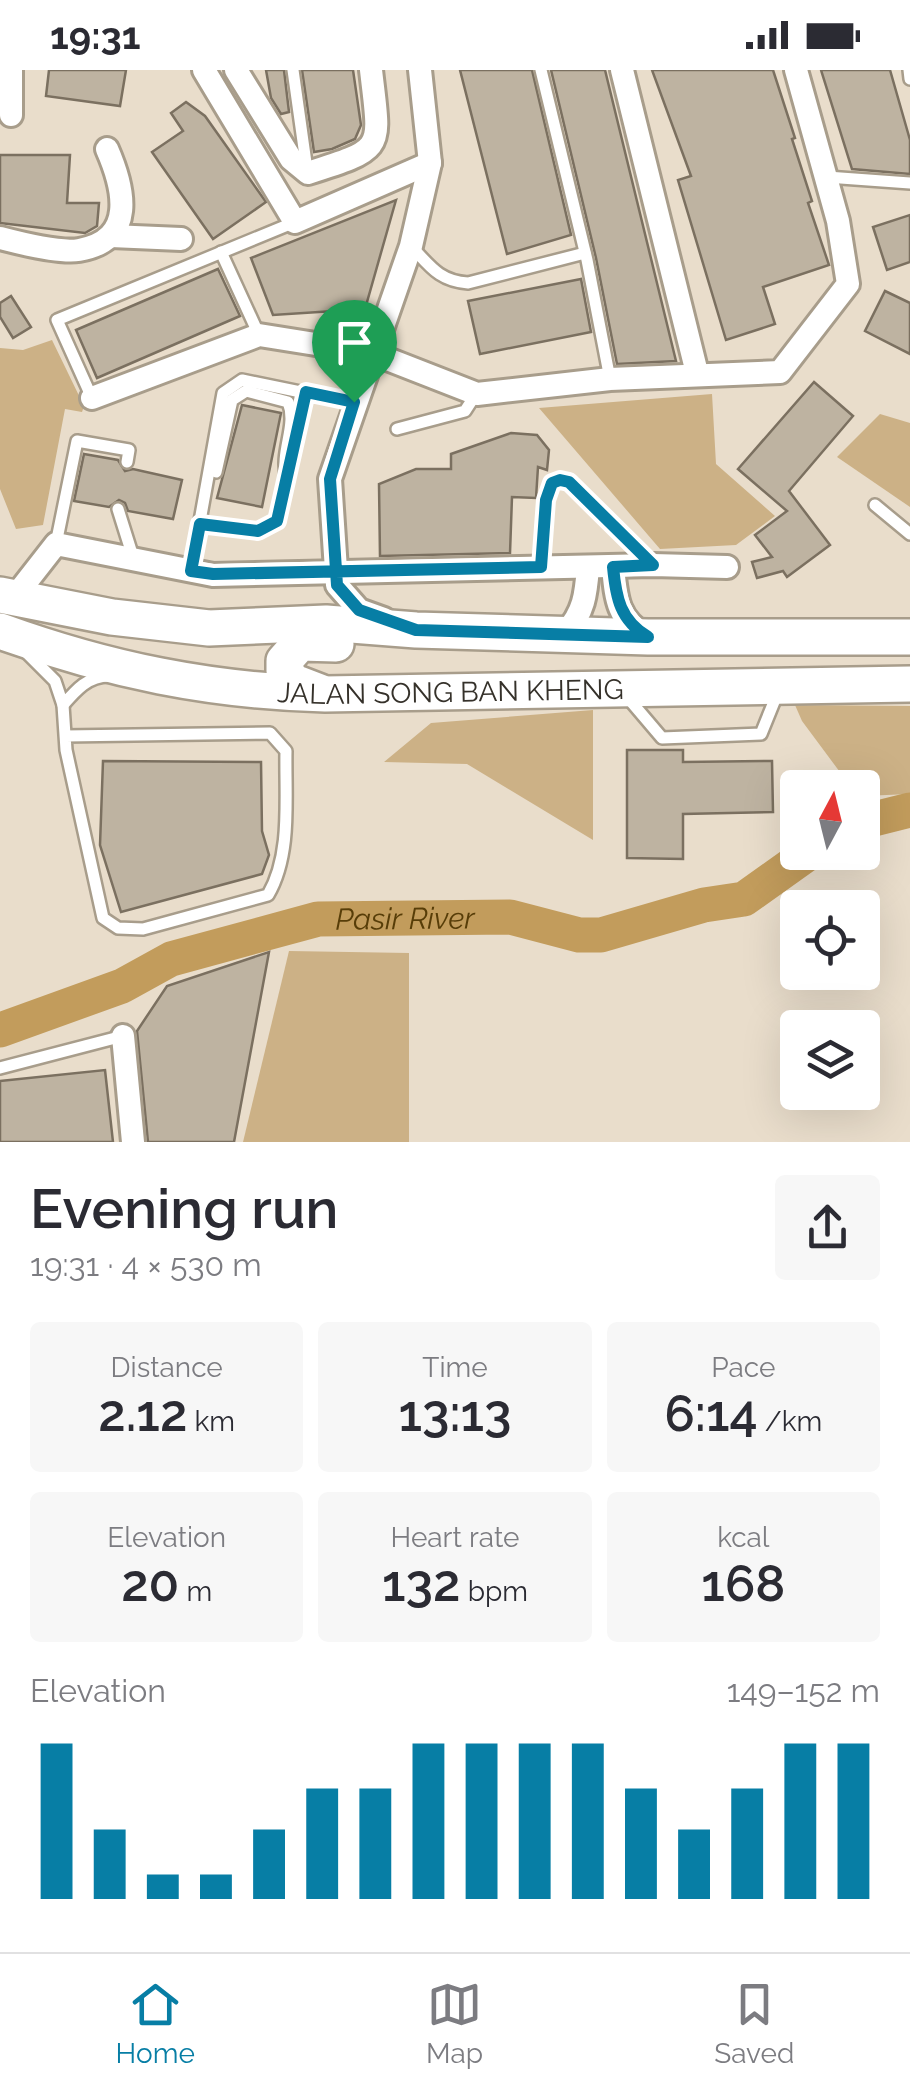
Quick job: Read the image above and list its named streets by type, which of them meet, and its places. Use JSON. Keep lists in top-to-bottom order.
{
  "streets": {
    "main road": ["JALAN SONG BAN KHENG"]
  },
  "water": ["Pasir River"],
  "north": "top",
  "page": {
    "status": "19:31",
    "heading": ["Evening run", "19:31 · 4 × 530 m"],
    "stats": [
      ["Distance", "2.12 km"],
      ["Time", "13:13"],
      ["Pace", "6:14 /km"],
      ["Elevation", "20 m"],
      ["Heart rate", "132 bpm"],
      ["kcal", "168"]
    ],
    "chart": ["Elevation", "149–152 m"],
    "tabs": ["Home", "Map", "Saved"]
  }
}
